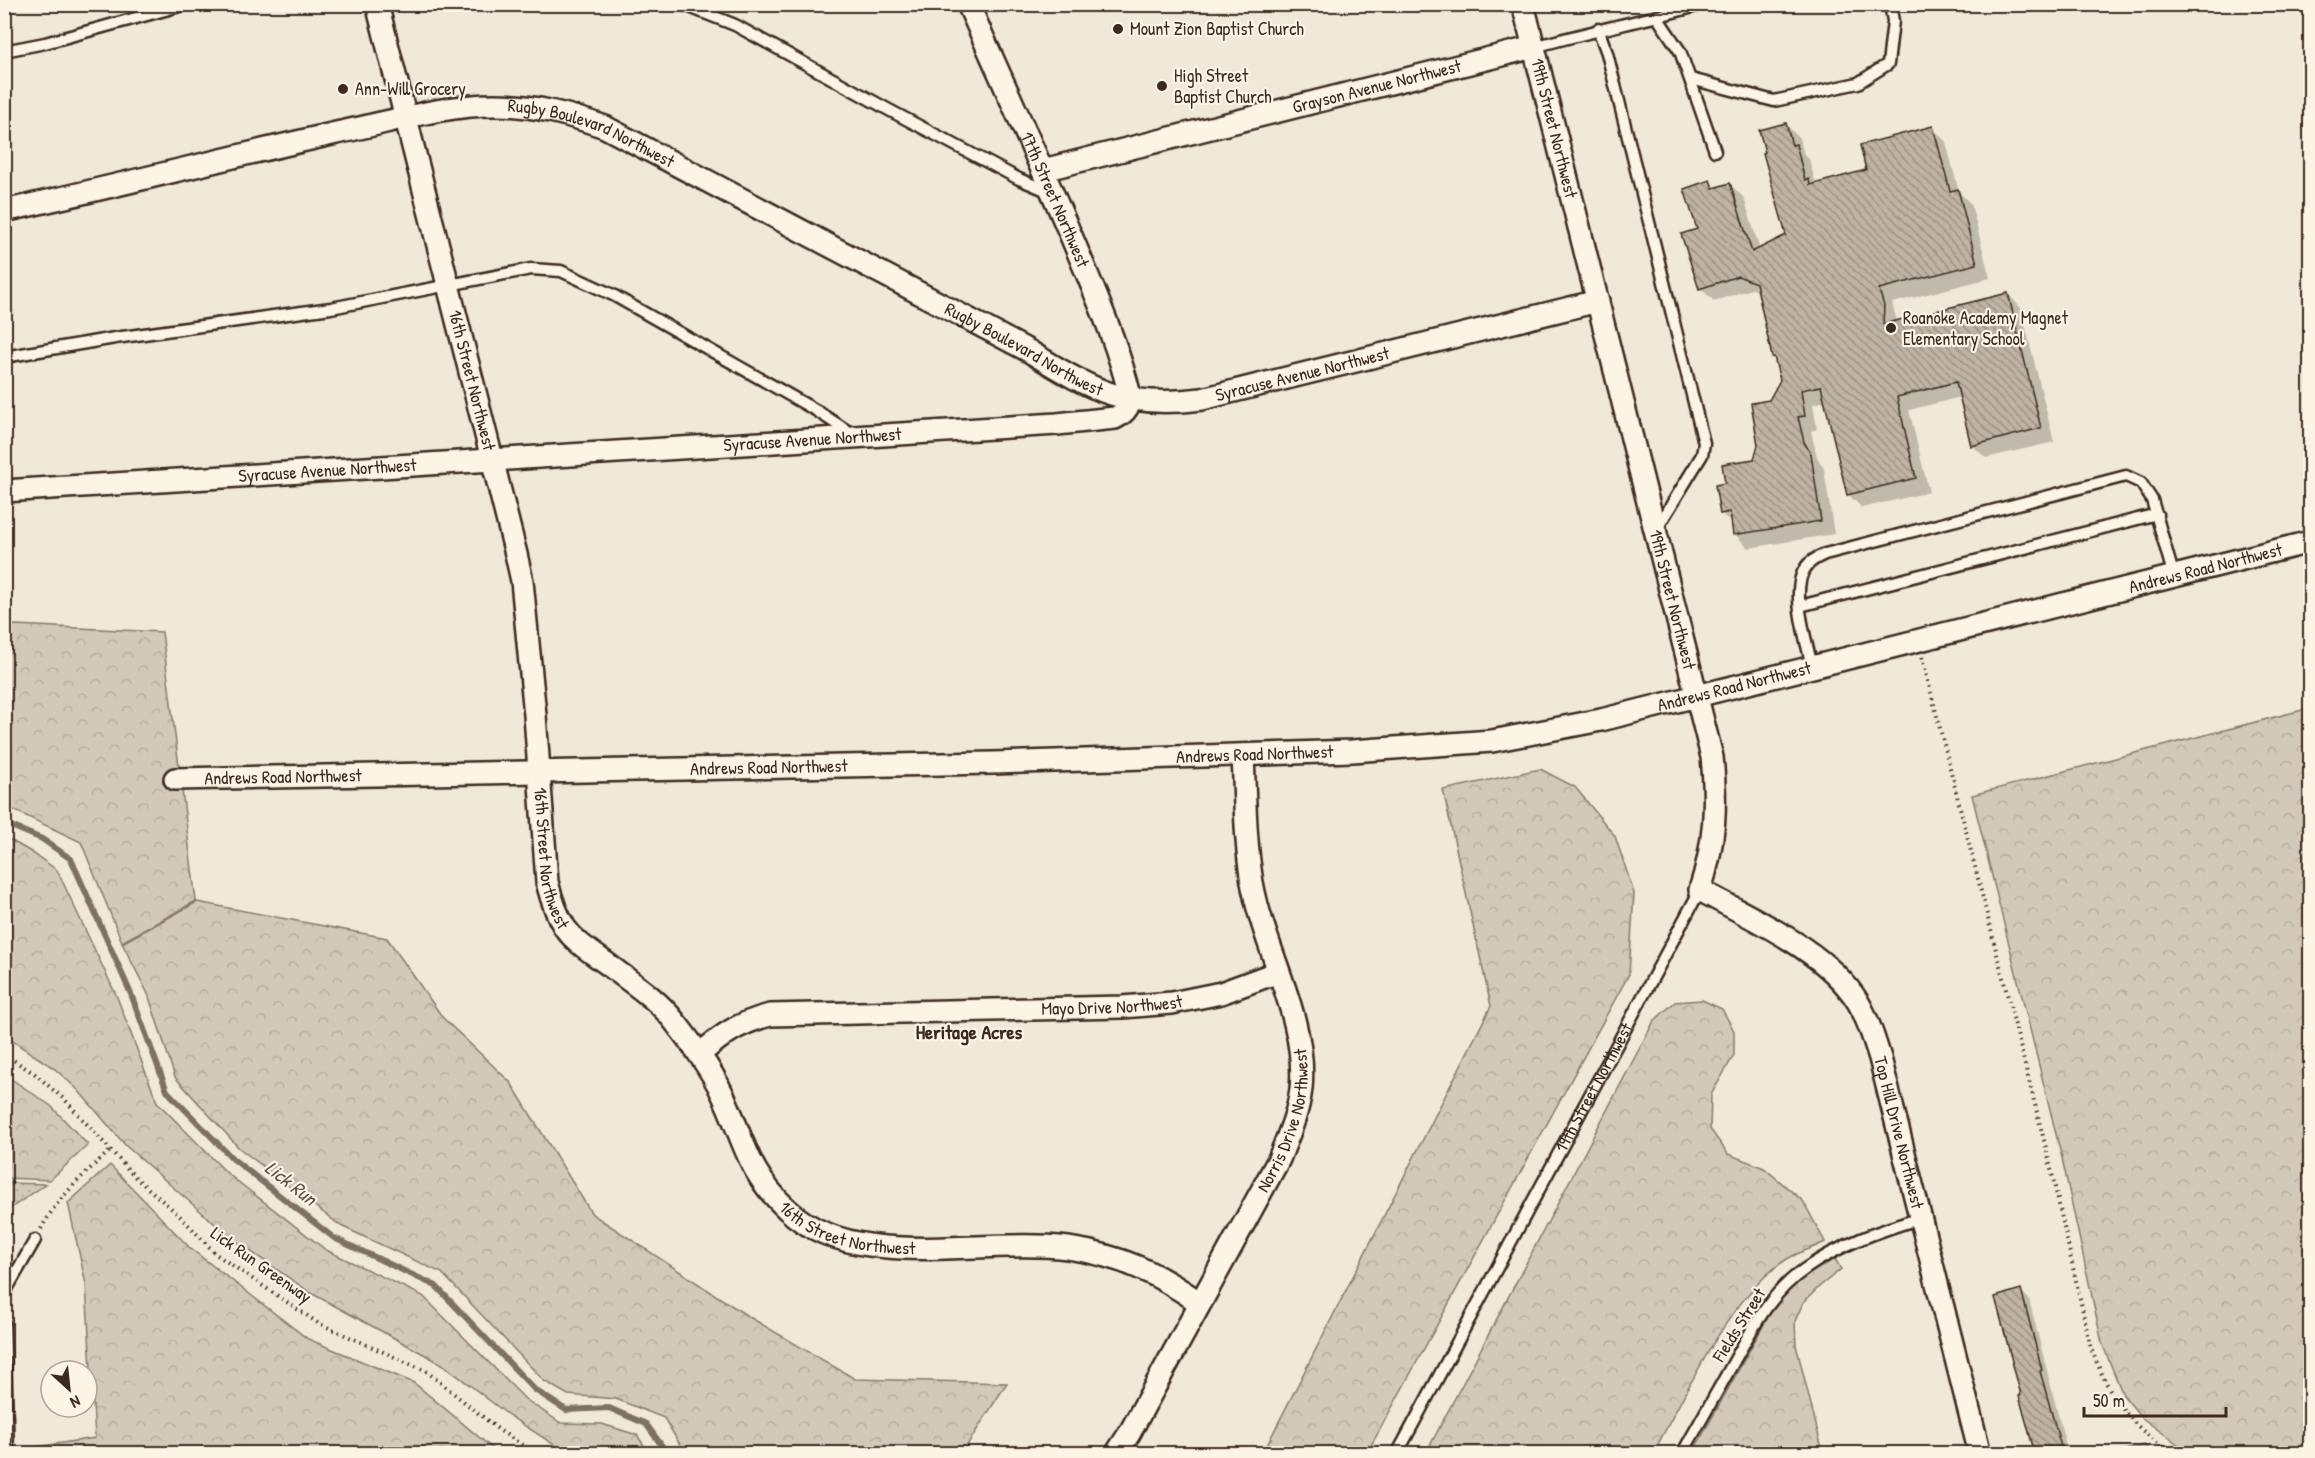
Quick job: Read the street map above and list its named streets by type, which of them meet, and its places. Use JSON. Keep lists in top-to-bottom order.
{
  "streets": {
    "street": [
      "Grayson Avenue Northwest",
      "19th Street Northwest",
      "Rugby Boulevard Northwest",
      "17th Street Northwest",
      "Syracuse Avenue Northwest",
      "16th Street Northwest",
      "Andrews Road Northwest",
      "Mayo Drive Northwest",
      "Norris Drive Northwest",
      "Top Hill Drive Northwest"
    ],
    "lane": ["Fields Street"],
    "path": ["Lick Run Greenway"]
  },
  "crossings": [
    ["Grayson Avenue Northwest", "19th Street Northwest"],
    ["Grayson Avenue Northwest", "17th Street Northwest"],
    ["19th Street Northwest", "Syracuse Avenue Northwest"],
    ["19th Street Northwest", "Andrews Road Northwest"],
    ["19th Street Northwest", "Top Hill Drive Northwest"],
    ["Rugby Boulevard Northwest", "17th Street Northwest"],
    ["Rugby Boulevard Northwest", "Syracuse Avenue Northwest"],
    ["Rugby Boulevard Northwest", "16th Street Northwest"],
    ["17th Street Northwest", "Syracuse Avenue Northwest"],
    ["Syracuse Avenue Northwest", "16th Street Northwest"],
    ["16th Street Northwest", "Andrews Road Northwest"],
    ["16th Street Northwest", "Mayo Drive Northwest"],
    ["16th Street Northwest", "Norris Drive Northwest"],
    ["Andrews Road Northwest", "Norris Drive Northwest"],
    ["Mayo Drive Northwest", "Norris Drive Northwest"],
    ["Top Hill Drive Northwest", "Fields Street"]
  ],
  "districts": ["Heritage Acres"],
  "water": ["Lick Run"],
  "places": [
    "Mount Zion Baptist Church",
    "High Street Baptist Church",
    "Ann-Will Grocery",
    "Roanoke Academy Magnet Elementary School"
  ],
  "scale_bar": "50 m",
  "north": "bottom right"
}
